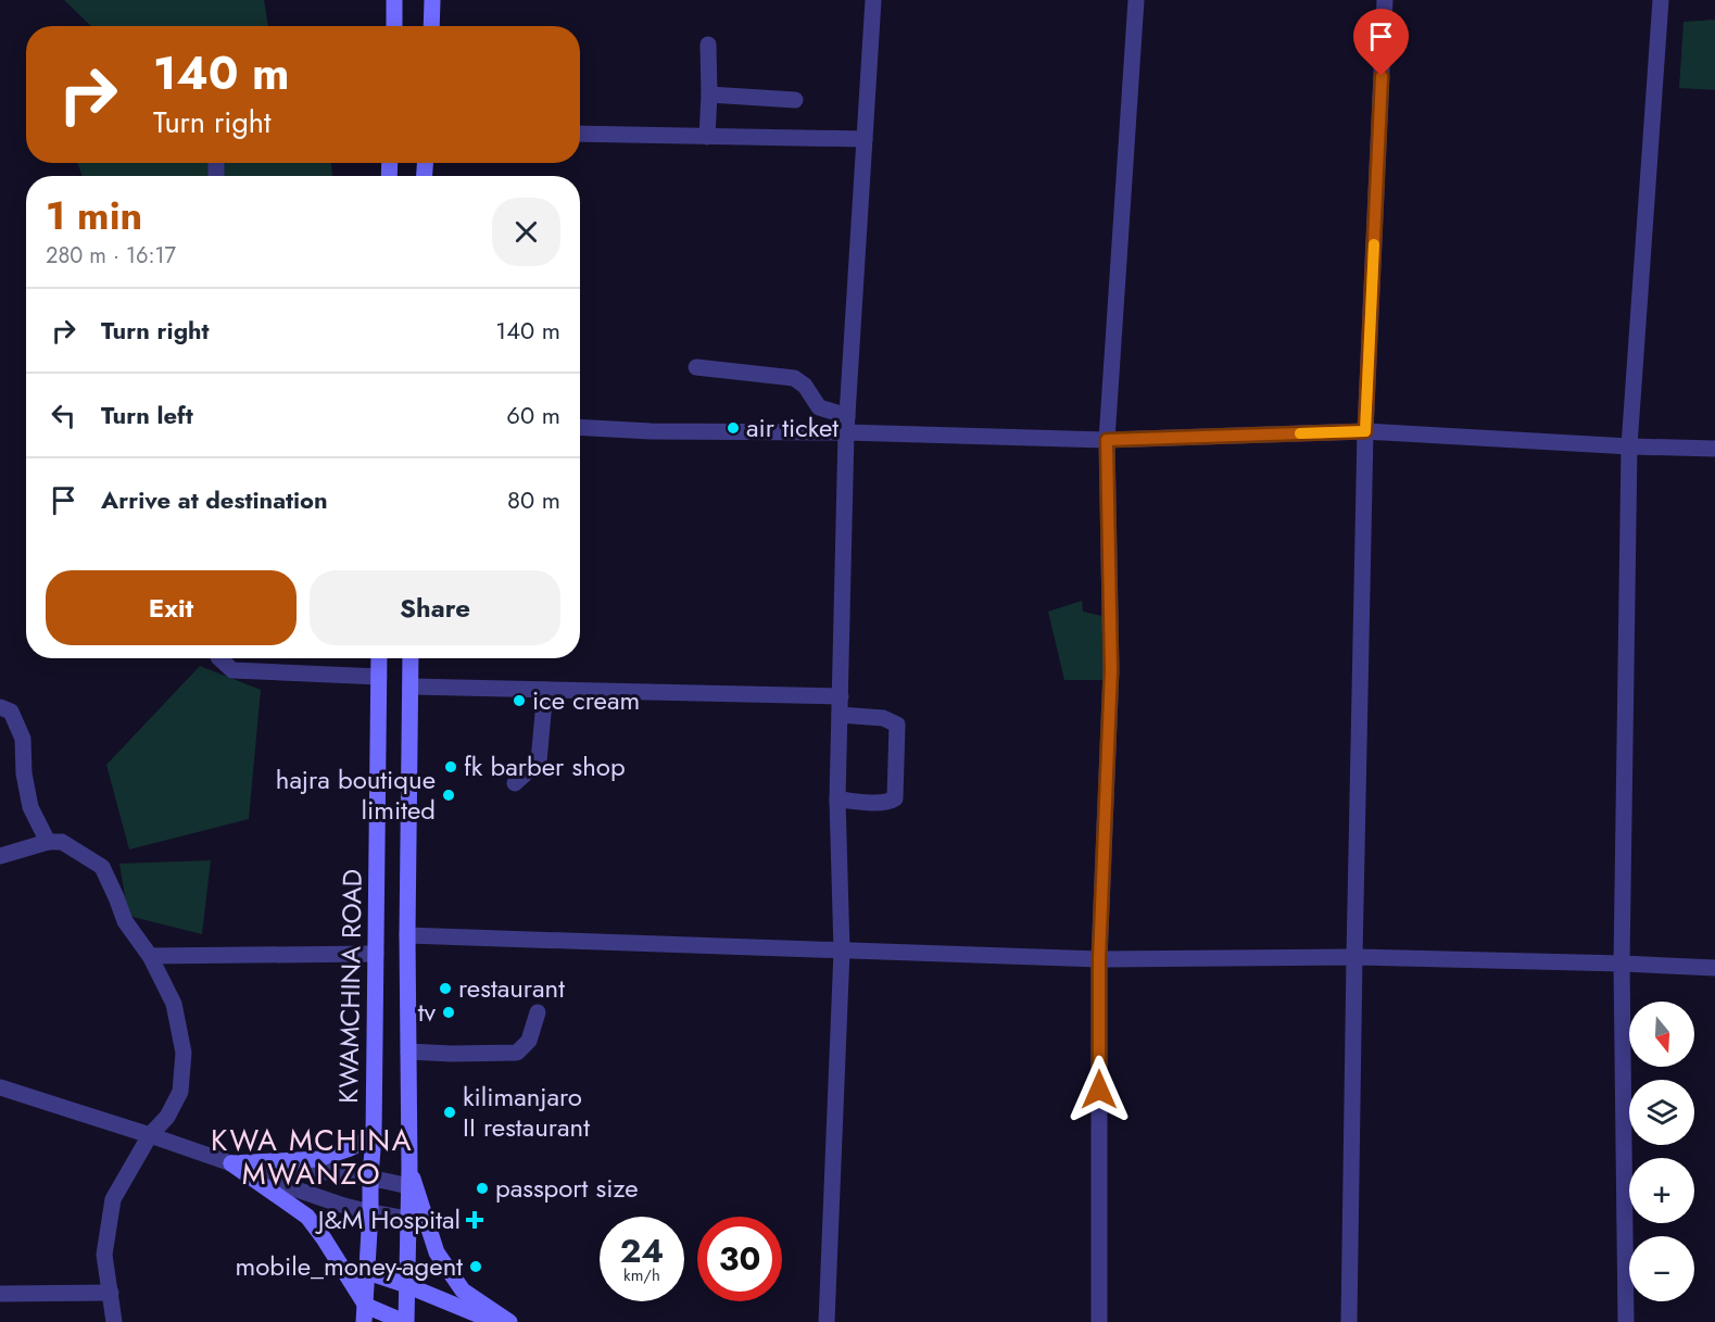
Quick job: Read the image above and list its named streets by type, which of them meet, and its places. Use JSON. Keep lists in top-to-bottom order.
{
  "streets": {
    "main road": ["KWAMCHINA ROAD"]
  },
  "districts": ["KWA MCHINA MWANZO"],
  "places": {
    "other": [
      "air ticket",
      "ice cream",
      "fk barber shop",
      "hajra boutique limited",
      "restaurant",
      "tv",
      "kilimanjaro II restaurant",
      "passport size",
      "mobile_money-agent"
    ],
    "health": ["J&M Hospital"]
  },
  "north": "bottom",
  "page": {
    "turn": ["140 m", "Turn right"],
    "heading": ["1 min", "280 m · 16:17"],
    "list": [
      {
        "name": "Turn right",
        "value": "140 m"
      },
      {
        "name": "Turn left",
        "value": "60 m"
      },
      {
        "name": "Arrive at destination",
        "value": "80 m"
      }
    ],
    "buttons": ["Exit", "Share"],
    "map_buttons": ["+", "−"],
    "speed": "24 km/h",
    "limit": "30"
  }
}
